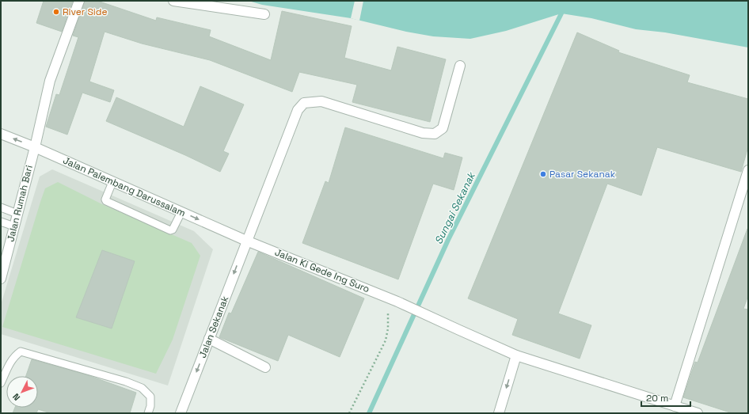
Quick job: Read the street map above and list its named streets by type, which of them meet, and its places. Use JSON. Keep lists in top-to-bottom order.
{
  "streets": {
    "street": [
      "Jalan Palembang Darussalam",
      "Jalan Rumah Bari",
      "Jalan Ki Gede Ing Suro",
      "Jalan Sekanak"
    ]
  },
  "crossings": [
    ["Jalan Palembang Darussalam", "Jalan Rumah Bari"],
    ["Jalan Palembang Darussalam", "Jalan Ki Gede Ing Suro"],
    ["Jalan Palembang Darussalam", "Jalan Sekanak"],
    ["Jalan Ki Gede Ing Suro", "Jalan Sekanak"]
  ],
  "water": ["Sungai Sekanak"],
  "places": ["River Side", "Pasar Sekanak"],
  "scale_bar": "20 m",
  "north": "bottom left"
}
